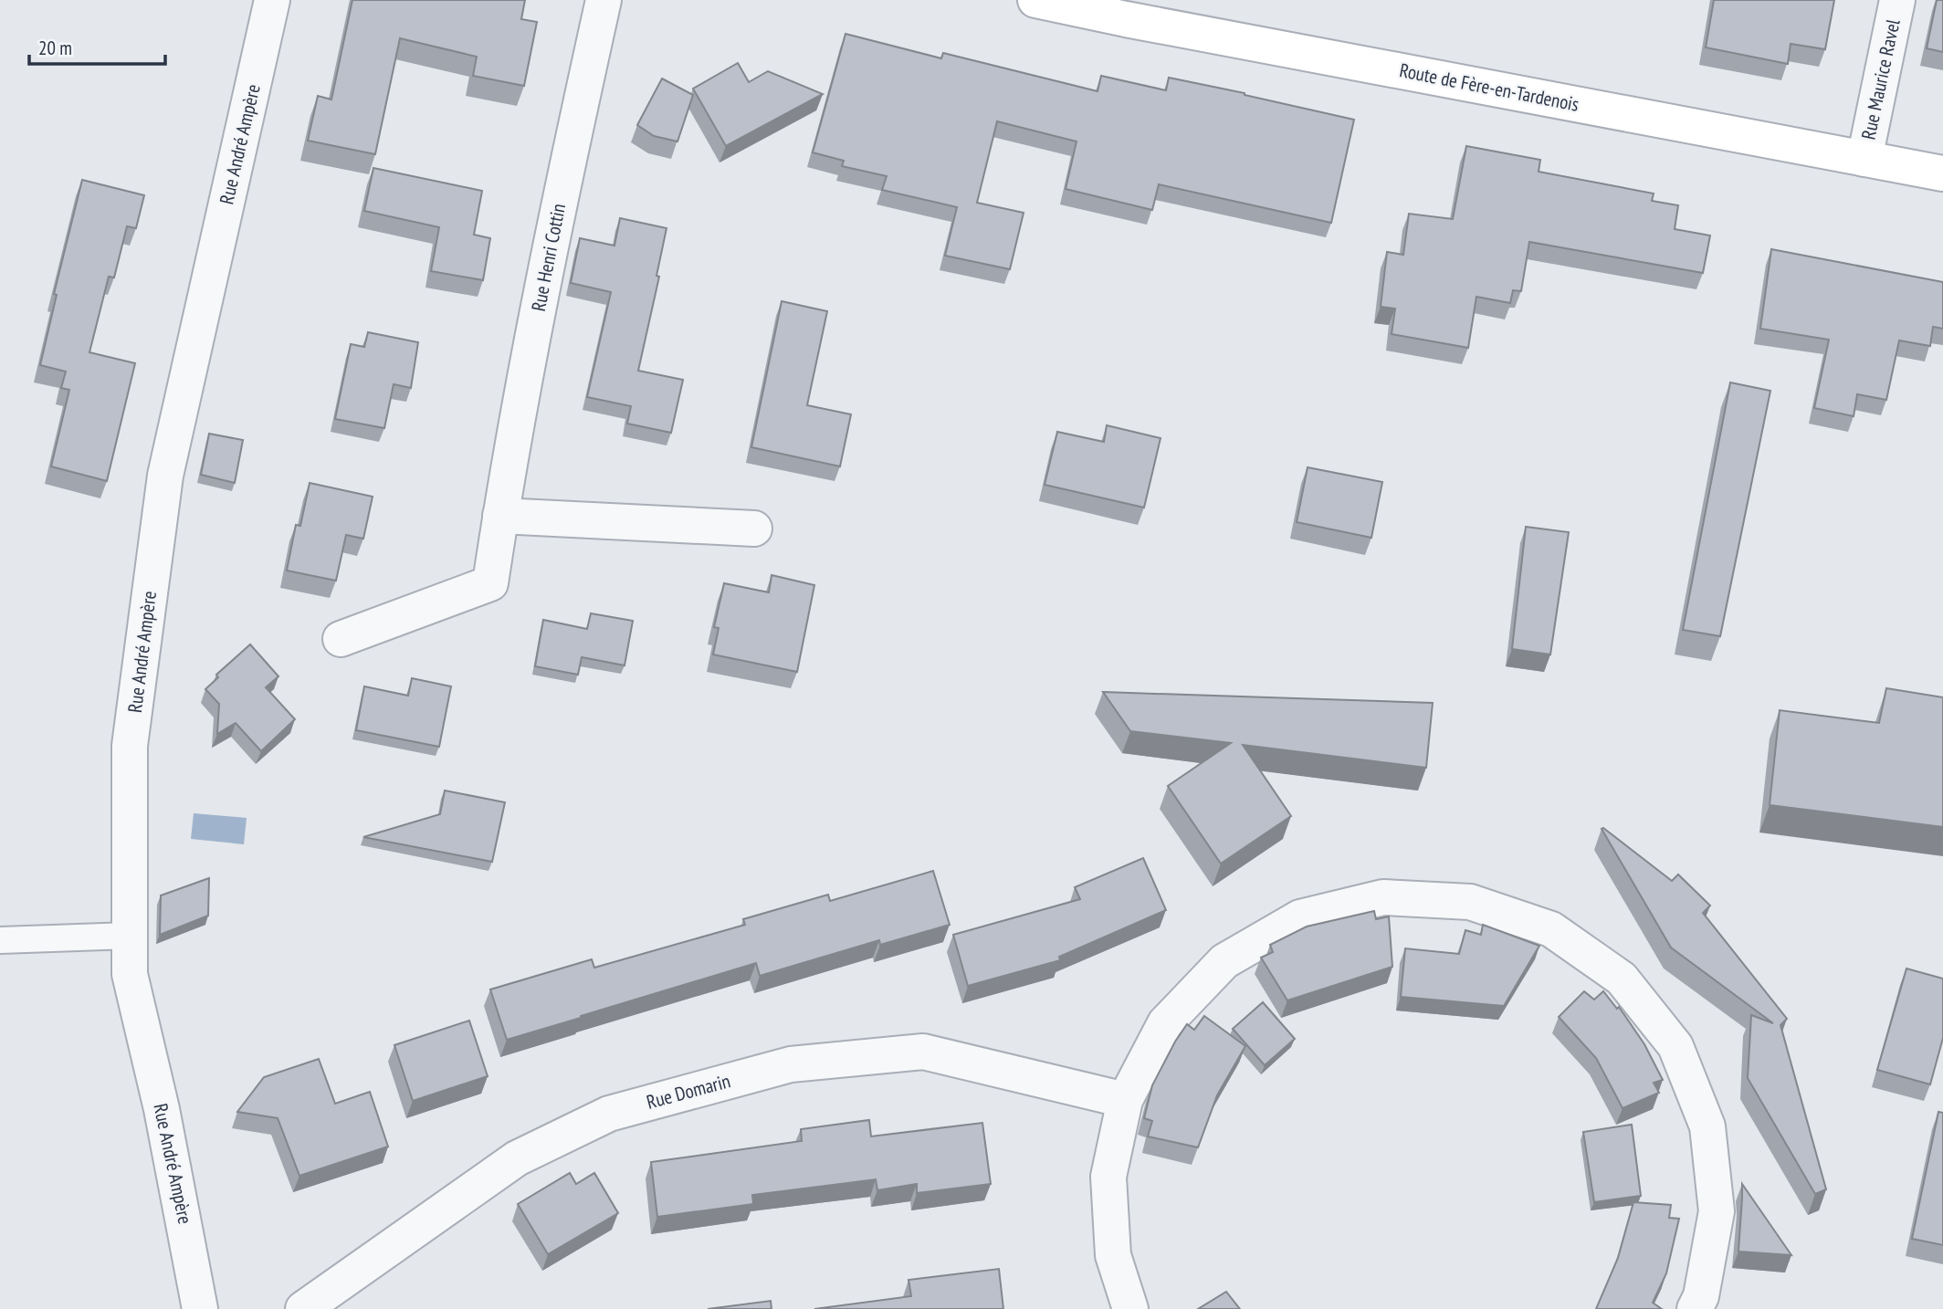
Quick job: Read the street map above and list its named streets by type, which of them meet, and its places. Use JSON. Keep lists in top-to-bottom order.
{
  "streets": {
    "main road": ["Route de Fère-en-Tardenois"],
    "street": [
      "Rue Maurice Ravel",
      "Rue André Ampère",
      "Rue Henri Cottin",
      "Rue Domarin"
    ]
  },
  "crossings": [
    ["Rue Maurice Ravel", "Route de Fère-en-Tardenois"]
  ],
  "scale_bar": "20 m"
}
